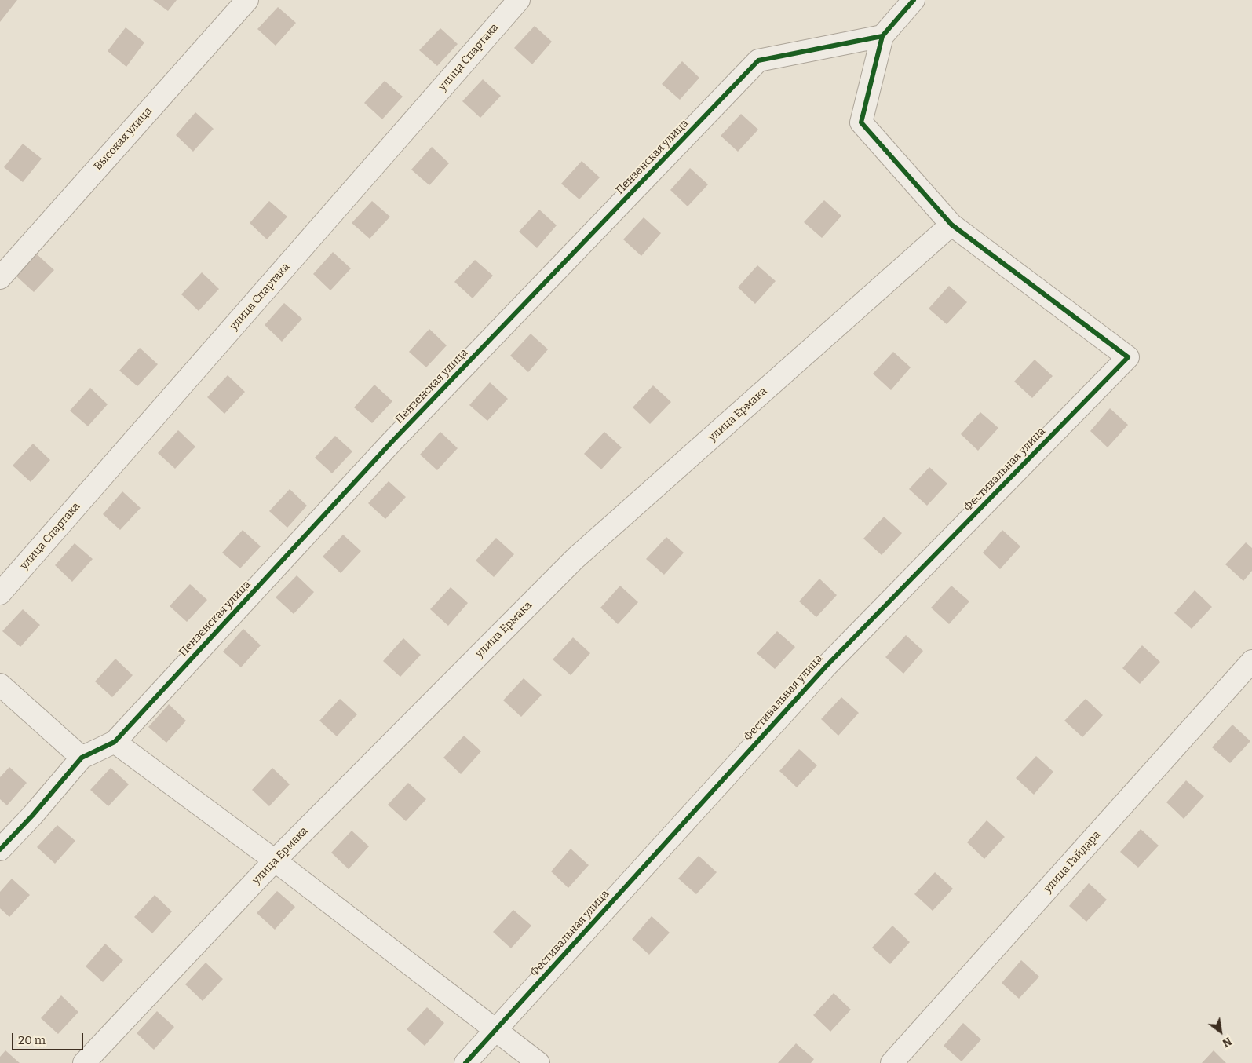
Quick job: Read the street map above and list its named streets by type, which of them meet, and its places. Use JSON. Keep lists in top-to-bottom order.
{
  "streets": {
    "street": [
      "улица Спартака",
      "Высокая улица",
      "Пензенская улица",
      "улица Ермака",
      "Фестивальная улица",
      "улица Гайдара"
    ]
  },
  "crossings": [
    ["улица Ермака", "Фестивальная улица"]
  ],
  "scale_bar": "20 m",
  "north": "bottom right"
}
